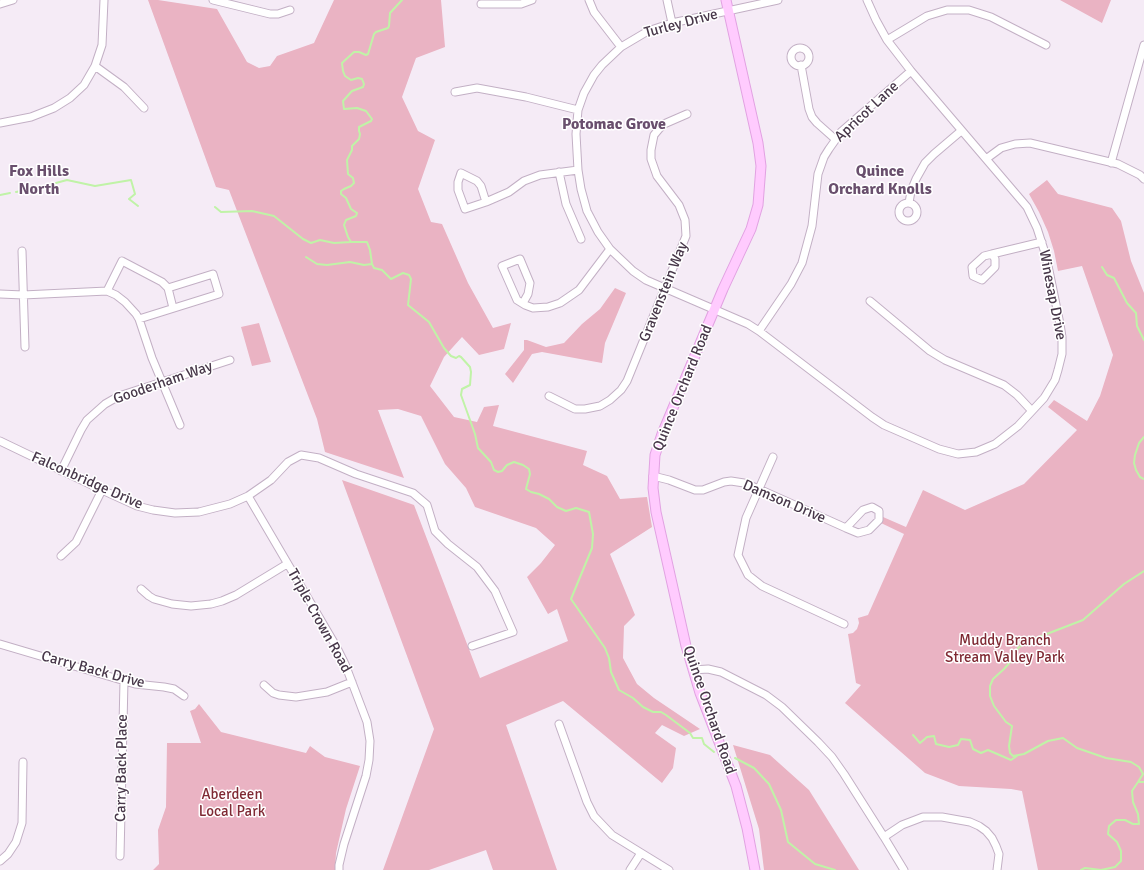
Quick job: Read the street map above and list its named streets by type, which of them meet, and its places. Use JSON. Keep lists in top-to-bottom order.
{
  "streets": {
    "street": [
      "Turley Drive",
      "Apricot Lane",
      "Gravenstein Way",
      "Winesap Drive",
      "Gooderham Way",
      "Quince Orchard Road",
      "Falconbridge Drive",
      "Damson Drive",
      "Triple Crown Road",
      "Carry Back Drive",
      "Carry Back Place"
    ]
  },
  "crossings": [
    ["Turley Drive", "Gravenstein Way"],
    ["Turley Drive", "Winesap Drive"],
    ["Turley Drive", "Quince Orchard Road"],
    ["Apricot Lane", "Winesap Drive"],
    ["Winesap Drive", "Quince Orchard Road"],
    ["Gooderham Way", "Falconbridge Drive"],
    ["Quince Orchard Road", "Damson Drive"],
    ["Falconbridge Drive", "Triple Crown Road"],
    ["Carry Back Drive", "Carry Back Place"]
  ],
  "districts": ["Potomac Grove", "Fox Hills North", "Quince Orchard Knolls"],
  "parks": ["Muddy Branch Stream Valley Park", "Aberdeen Local Park"]
}
